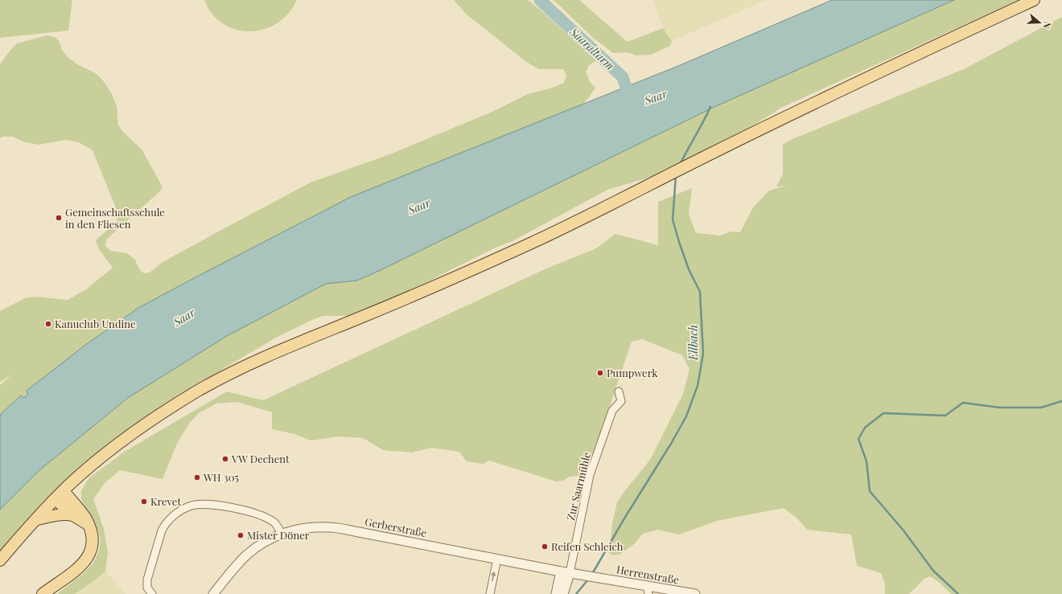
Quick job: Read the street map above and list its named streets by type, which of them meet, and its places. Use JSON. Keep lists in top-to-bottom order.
{
  "streets": {
    "street": ["Zur Saarmühle", "Gerberstraße", "Herrenstraße"]
  },
  "crossings": [
    ["Zur Saarmühle", "Gerberstraße"],
    ["Gerberstraße", "Herrenstraße"]
  ],
  "water": ["Saaraltarm", "Saar", "Ellbach"],
  "places": [
    "Gemeinschaftsschule in den Fliesen",
    "Kanuclub Undine",
    "Pumpwerk",
    "VW Dechent",
    "WH 305",
    "Krevet",
    "Mister Döner",
    "Reifen Schleich"
  ],
  "north": "right"
}
